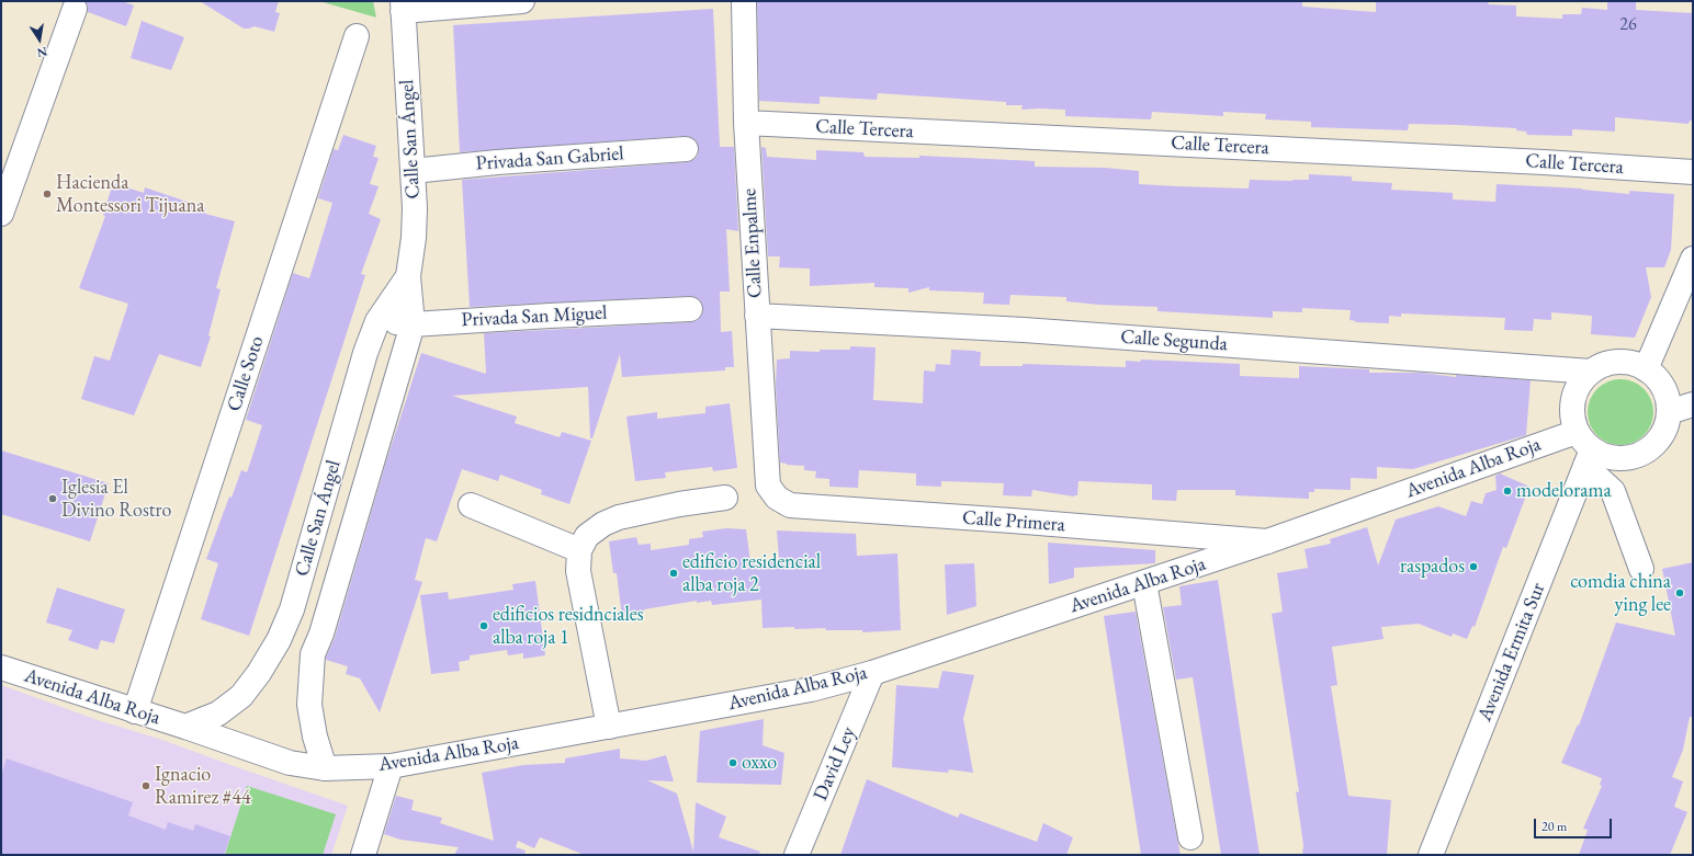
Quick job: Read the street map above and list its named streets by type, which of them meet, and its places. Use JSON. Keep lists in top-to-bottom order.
{
  "streets": {
    "street": [
      "Calle Tercera",
      "Calle San Ángel",
      "Privada San Gabriel",
      "Calle Enpalme",
      "Privada San Miguel",
      "Calle Segunda",
      "Calle Soto",
      "Avenida Alba Roja",
      "Calle Primera",
      "Avenida Ermita Sur",
      "David Ley"
    ]
  },
  "crossings": [
    ["Calle Tercera", "Calle Enpalme"],
    ["Calle San Ángel", "Privada San Gabriel"],
    ["Calle San Ángel", "Privada San Miguel"],
    ["Calle San Ángel", "Avenida Alba Roja"],
    ["Calle Enpalme", "Calle Segunda"],
    ["Calle Enpalme", "Calle Primera"],
    ["Calle Segunda", "Avenida Alba Roja"],
    ["Calle Segunda", "Avenida Ermita Sur"],
    ["Calle Soto", "Avenida Alba Roja"],
    ["Avenida Alba Roja", "Calle Primera"],
    ["Avenida Alba Roja", "Avenida Ermita Sur"],
    ["Avenida Alba Roja", "David Ley"]
  ],
  "places": [
    "Hacienda Montessori Tijuana",
    "modelorama",
    "Iglesia El Divino Rostro",
    "raspados",
    "edificio residencial alba roja 2",
    "comdia china ying lee",
    "edificios residnciales alba roja 1",
    "oxxo",
    "Ignacio Ramirez #44"
  ],
  "house_numbers": ["26"],
  "scale_bar": "20 m",
  "north": "bottom"
}
